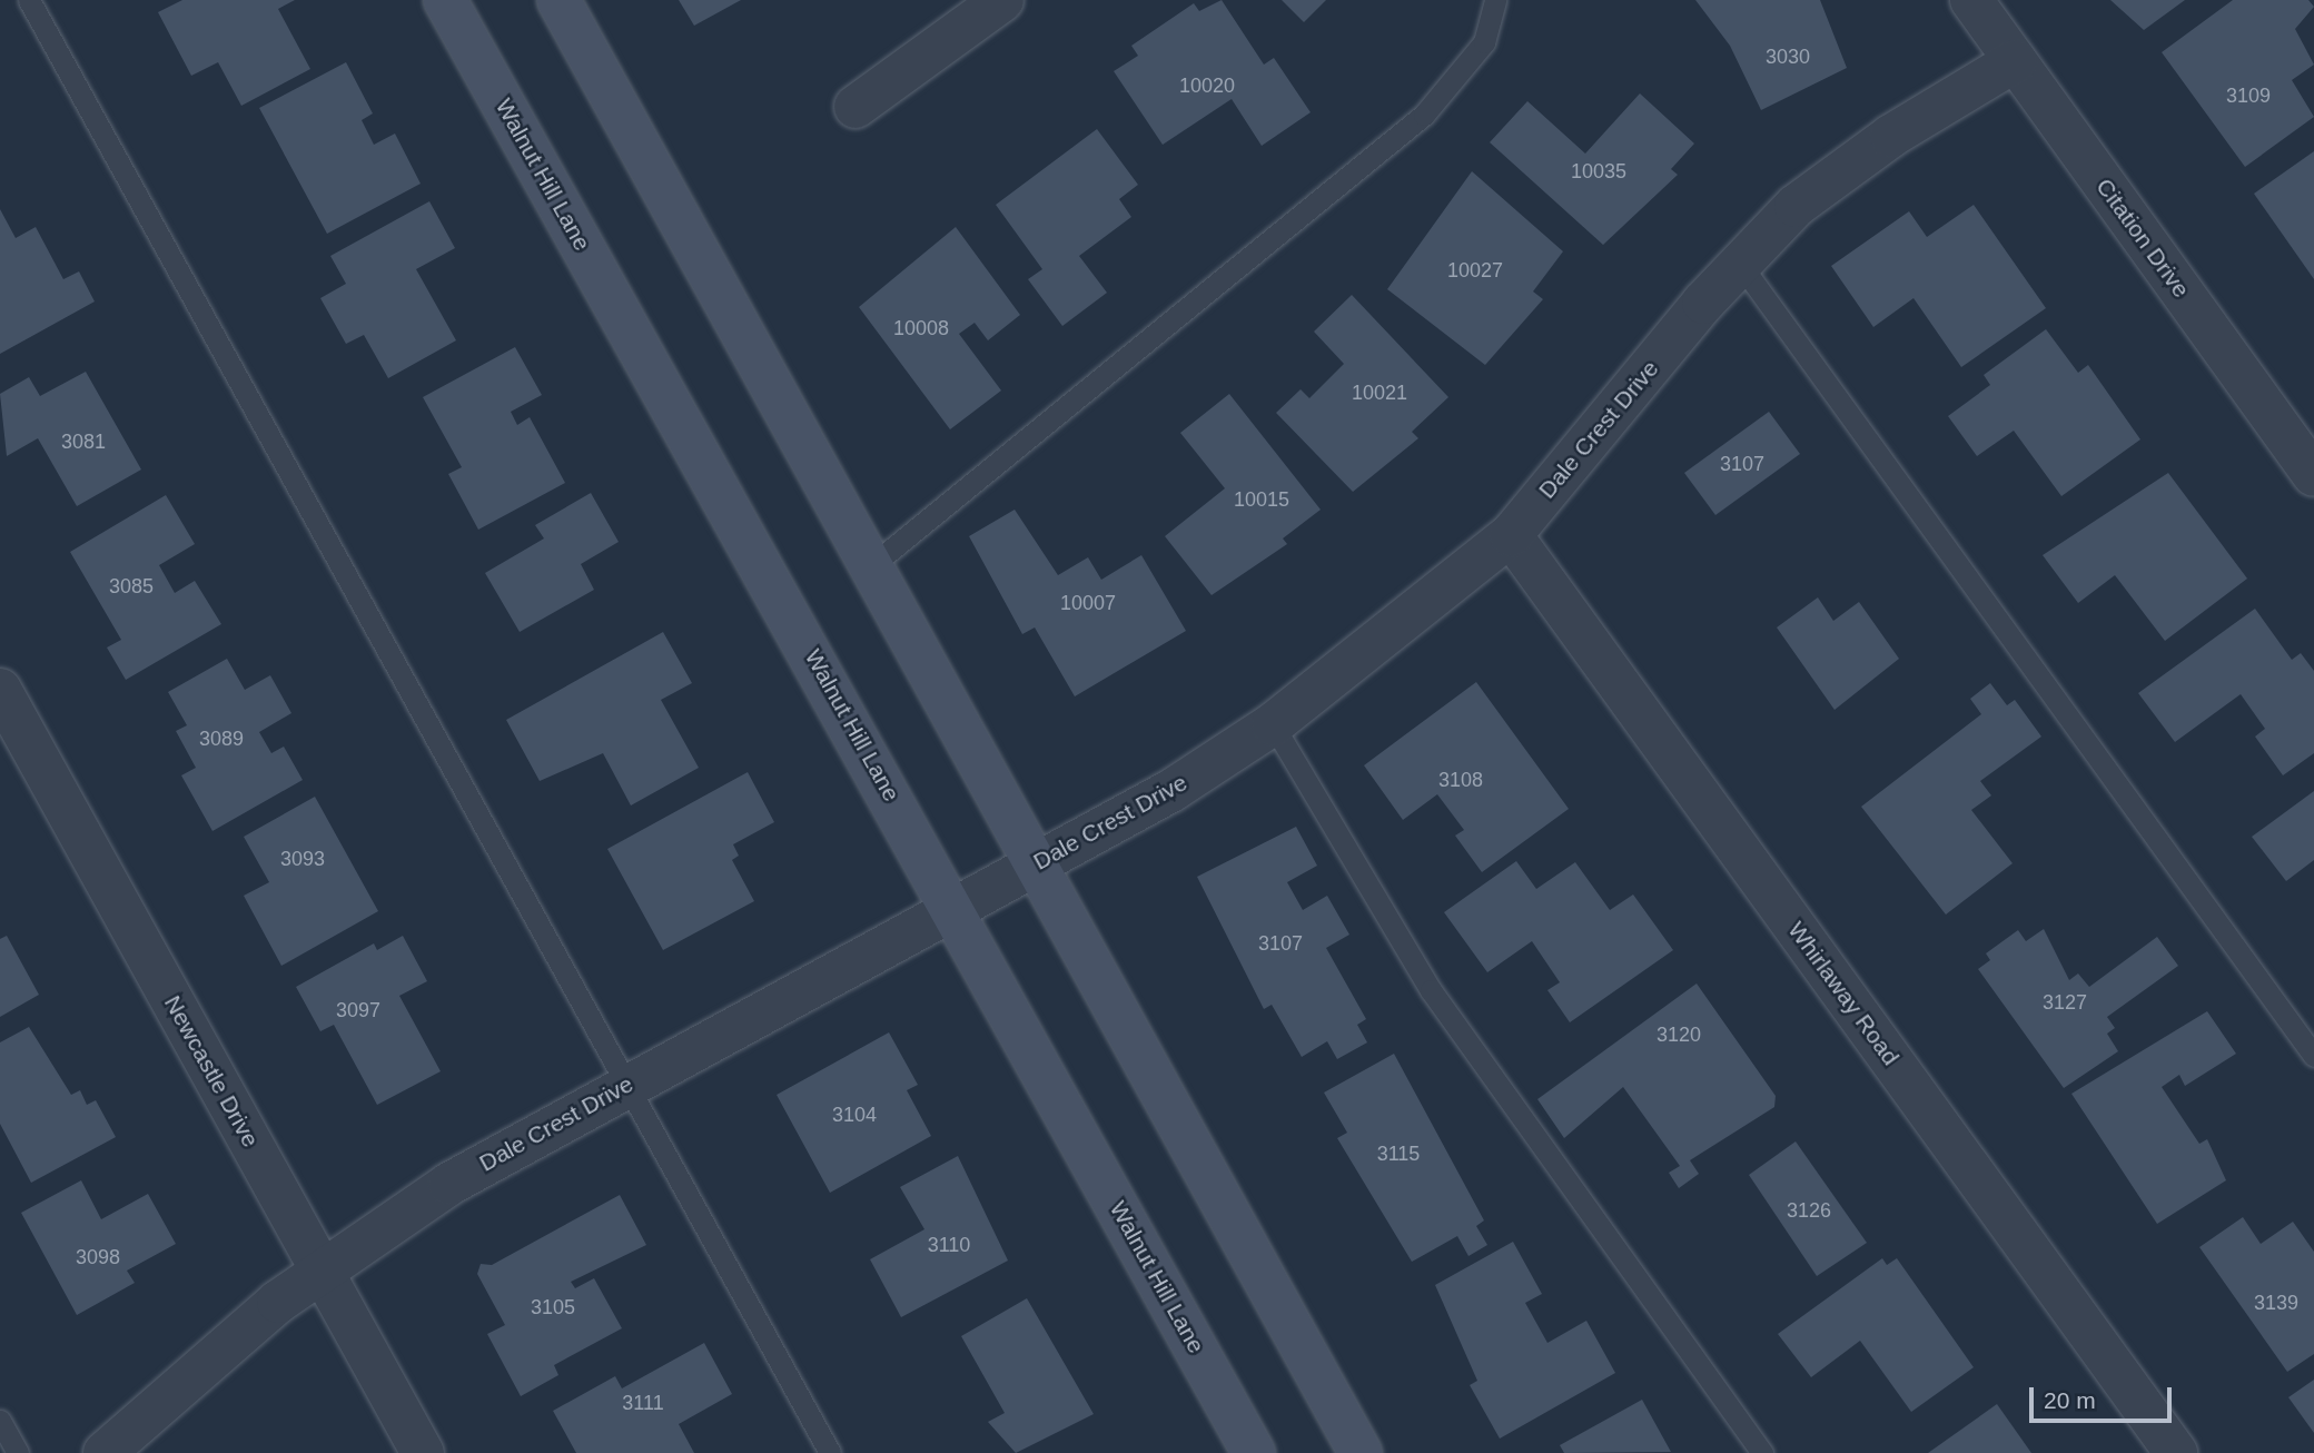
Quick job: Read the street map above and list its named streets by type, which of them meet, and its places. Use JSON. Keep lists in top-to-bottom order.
{
  "streets": {
    "main road": ["Walnut Hill Lane"],
    "street": [
      "Citation Drive",
      "Dale Crest Drive",
      "Whirlaway Road",
      "Newcastle Drive"
    ]
  },
  "crossings": [
    ["Walnut Hill Lane", "Dale Crest Drive"],
    ["Citation Drive", "Dale Crest Drive"],
    ["Dale Crest Drive", "Whirlaway Road"],
    ["Dale Crest Drive", "Newcastle Drive"]
  ],
  "house_numbers": [
    "3030",
    "10020",
    "3109",
    "10035",
    "10027",
    "10008",
    "10021",
    "3081",
    "3107",
    "10015",
    "3085",
    "10007",
    "3089",
    "3108",
    "3093",
    "3107",
    "3127",
    "3097",
    "3120",
    "3104",
    "3115",
    "3126",
    "3110",
    "3098",
    "3139",
    "3105",
    "3111"
  ],
  "scale_bar": "20 m"
}
